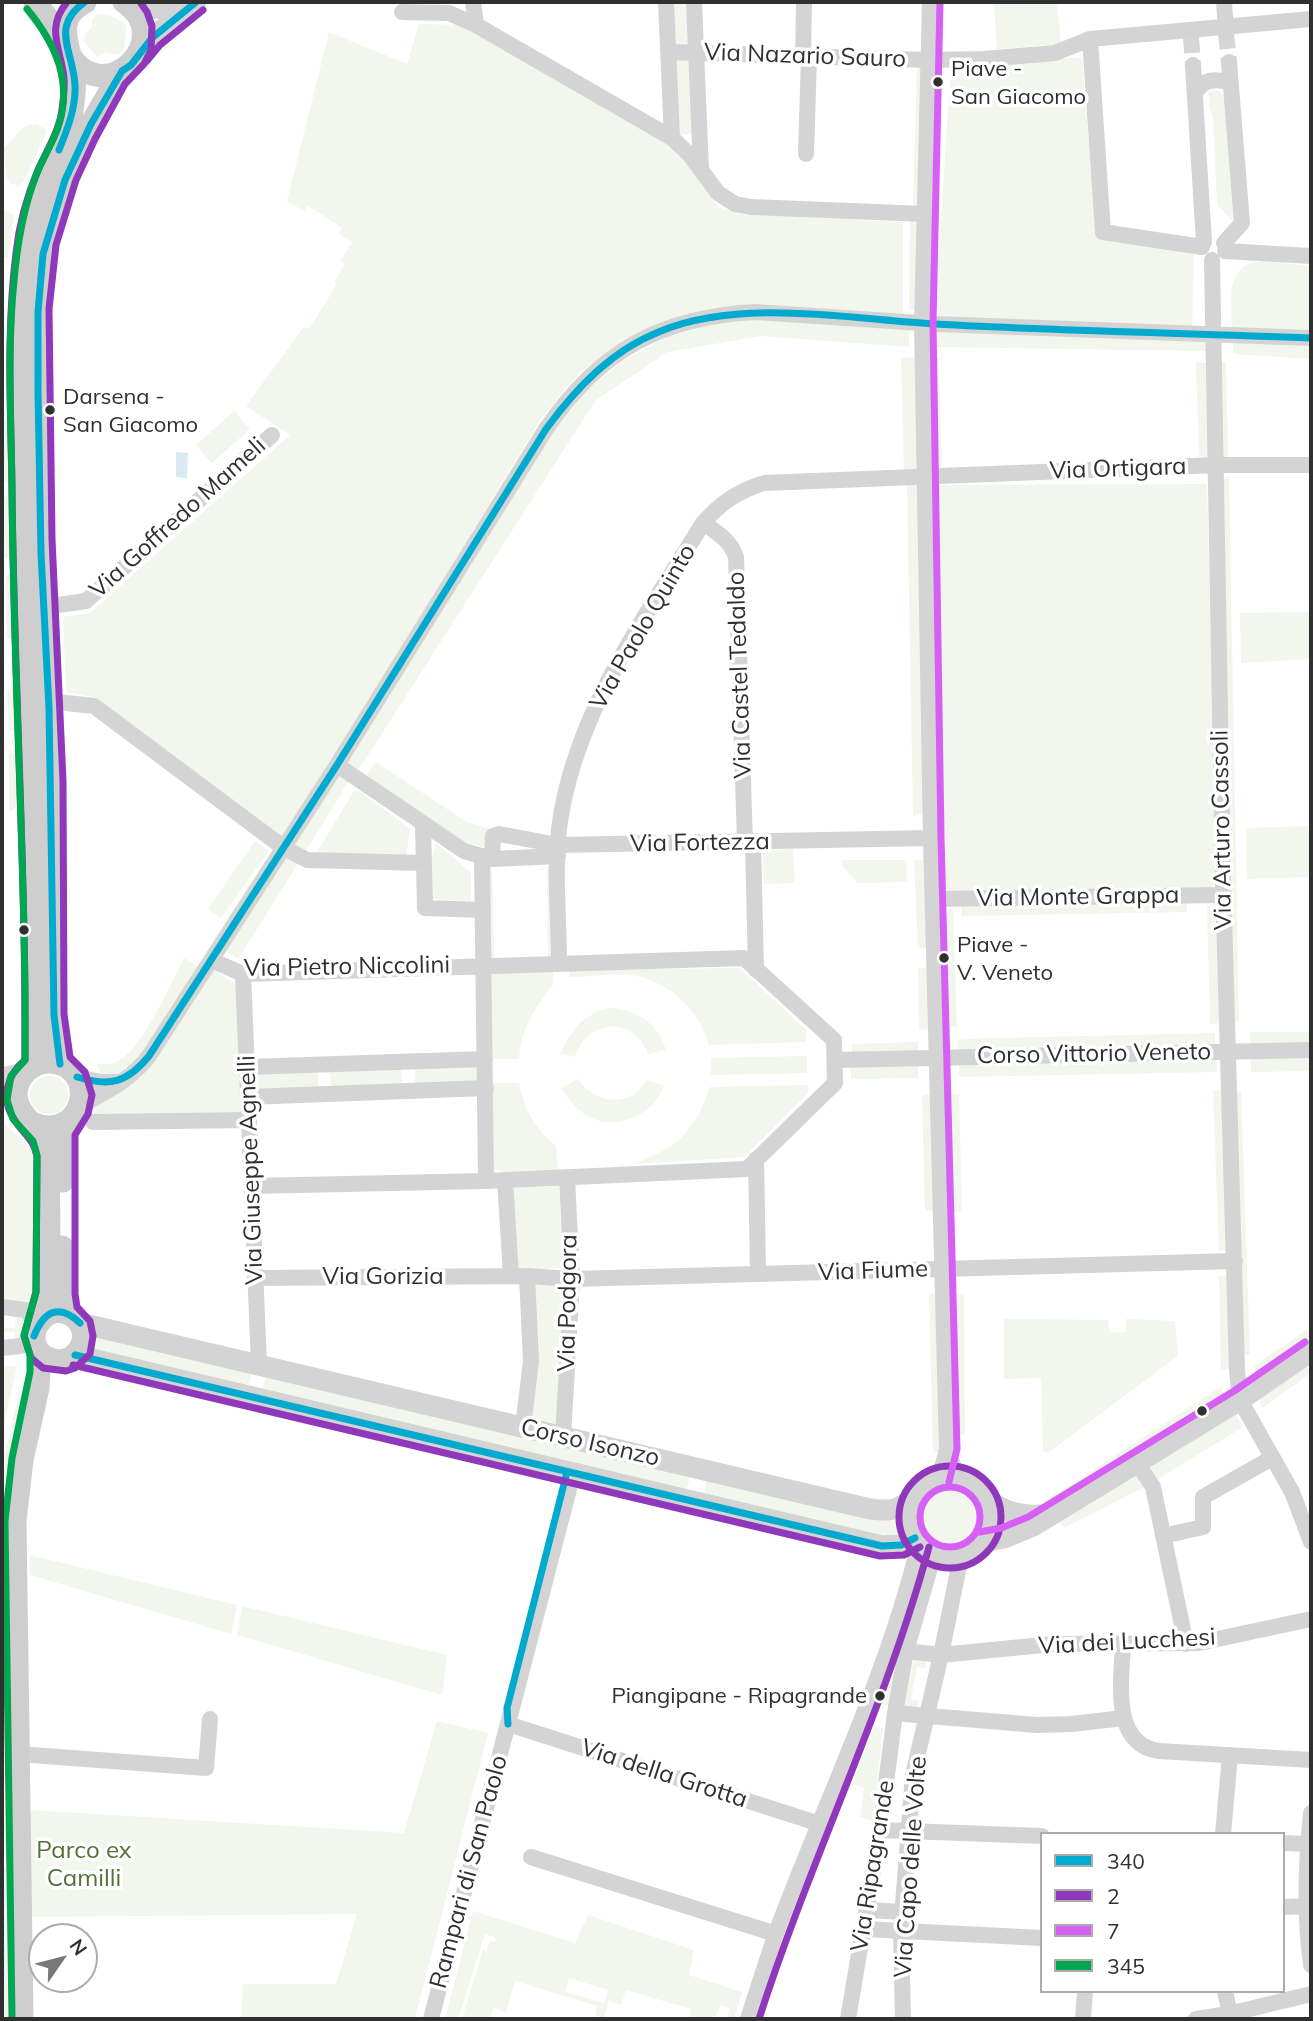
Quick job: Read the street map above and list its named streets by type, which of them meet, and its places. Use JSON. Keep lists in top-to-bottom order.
{
  "streets": {
    "street": [
      "Via Nazario Sauro",
      "Via Ortigara",
      "Via Goffredo Mameli",
      "Via Paolo Quinto",
      "Via Castel Tedaldo",
      "Via Arturo Cassoli",
      "Via Fortezza",
      "Via Monte Grappa",
      "Via Pietro Niccolini",
      "Corso Vittorio Veneto",
      "Via Giuseppe Agnelli",
      "Via Fiume",
      "Via Gorizia",
      "Via Podgora",
      "Corso Isonzo",
      "Via dei Lucchesi",
      "Via della Grotta",
      "Via Ripagrande",
      "Via Capo delle Volte",
      "Rampari di San Paolo"
    ]
  },
  "crossings": [
    ["Via Ortigara", "Via Paolo Quinto"],
    ["Via Ortigara", "Via Arturo Cassoli"],
    ["Via Paolo Quinto", "Via Castel Tedaldo"],
    ["Via Paolo Quinto", "Via Fortezza"],
    ["Via Paolo Quinto", "Via Pietro Niccolini"],
    ["Via Castel Tedaldo", "Via Fortezza"],
    ["Via Castel Tedaldo", "Via Pietro Niccolini"],
    ["Via Arturo Cassoli", "Via Monte Grappa"],
    ["Via Arturo Cassoli", "Corso Vittorio Veneto"],
    ["Via Arturo Cassoli", "Via Fiume"],
    ["Via Pietro Niccolini", "Via Giuseppe Agnelli"],
    ["Via Giuseppe Agnelli", "Via Gorizia"],
    ["Via Giuseppe Agnelli", "Corso Isonzo"],
    ["Via Fiume", "Via Gorizia"],
    ["Via Fiume", "Via Podgora"],
    ["Via Gorizia", "Via Podgora"],
    ["Via Podgora", "Corso Isonzo"],
    ["Corso Isonzo", "Via Capo delle Volte"],
    ["Corso Isonzo", "Rampari di San Paolo"],
    ["Via dei Lucchesi", "Via Ripagrande"],
    ["Via dei Lucchesi", "Via Capo delle Volte"],
    ["Via della Grotta", "Rampari di San Paolo"]
  ],
  "parks": ["Parco ex Camilli"],
  "places": [
    "Piave - San Giacomo",
    "Darsena - San Giacomo",
    "Piave - V. Veneto",
    "Piangipane - Ripagrande"
  ],
  "lines": [
    "transit line 340",
    "transit line 2",
    "transit line 7",
    "transit line 345"
  ],
  "legend": [
    "340",
    "2",
    "7",
    "345"
  ],
  "north": "top right"
}
